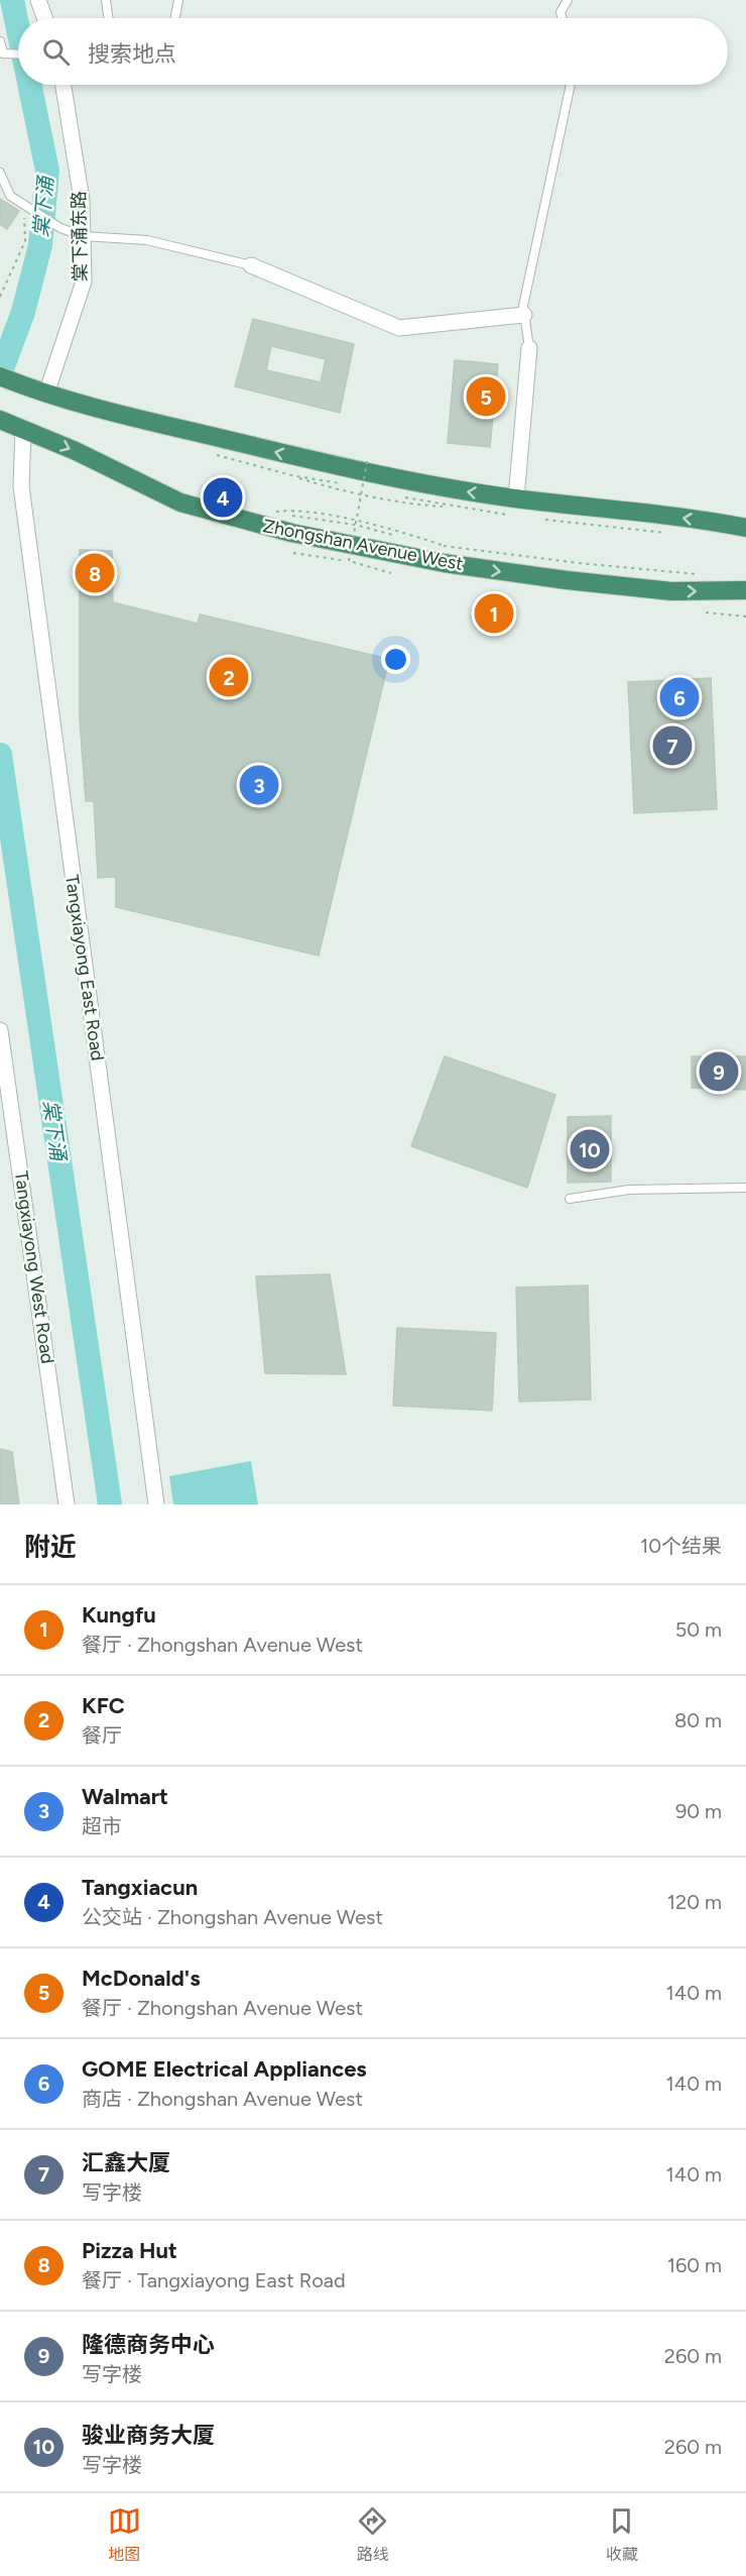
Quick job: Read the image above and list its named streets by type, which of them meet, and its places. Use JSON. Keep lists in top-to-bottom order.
{
  "streets": {
    "highway": ["Zhongshan Avenue West"],
    "street": ["棠下涌东路", "Tangxiayong East Road", "Tangxiayong West Road"]
  },
  "crossings": [
    ["Zhongshan Avenue West", "Tangxiayong East Road"]
  ],
  "water": ["棠下涌"],
  "page": {
    "search": "搜索地点",
    "pins": [
      "5",
      "4",
      "8",
      "1",
      "2",
      "6",
      "7",
      "3",
      "9",
      "10"
    ],
    "heading": ["附近", "10个结果"],
    "list": [
      {
        "mark": "1",
        "name": "Kungfu",
        "note": "餐厅 · Zhongshan Avenue West",
        "value": "50 m"
      },
      {
        "mark": "2",
        "name": "KFC",
        "note": "餐厅",
        "value": "80 m"
      },
      {
        "mark": "3",
        "name": "Walmart",
        "note": "超市",
        "value": "90 m"
      },
      {
        "mark": "4",
        "name": "Tangxiacun",
        "note": "公交站 · Zhongshan Avenue West",
        "value": "120 m"
      },
      {
        "mark": "5",
        "name": "McDonald's",
        "note": "餐厅 · Zhongshan Avenue West",
        "value": "140 m"
      },
      {
        "mark": "6",
        "name": "GOME Electrical Appliances",
        "note": "商店 · Zhongshan Avenue West",
        "value": "140 m"
      },
      {
        "mark": "7",
        "name": "汇鑫大厦",
        "note": "写字楼",
        "value": "140 m"
      },
      {
        "mark": "8",
        "name": "Pizza Hut",
        "note": "餐厅 · Tangxiayong East Road",
        "value": "160 m"
      },
      {
        "mark": "9",
        "name": "隆德商务中心",
        "note": "写字楼",
        "value": "260 m"
      },
      {
        "mark": "10",
        "name": "骏业商务大厦",
        "note": "写字楼",
        "value": "260 m"
      }
    ],
    "nav": ["地图", "路线", "收藏"]
  }
}
